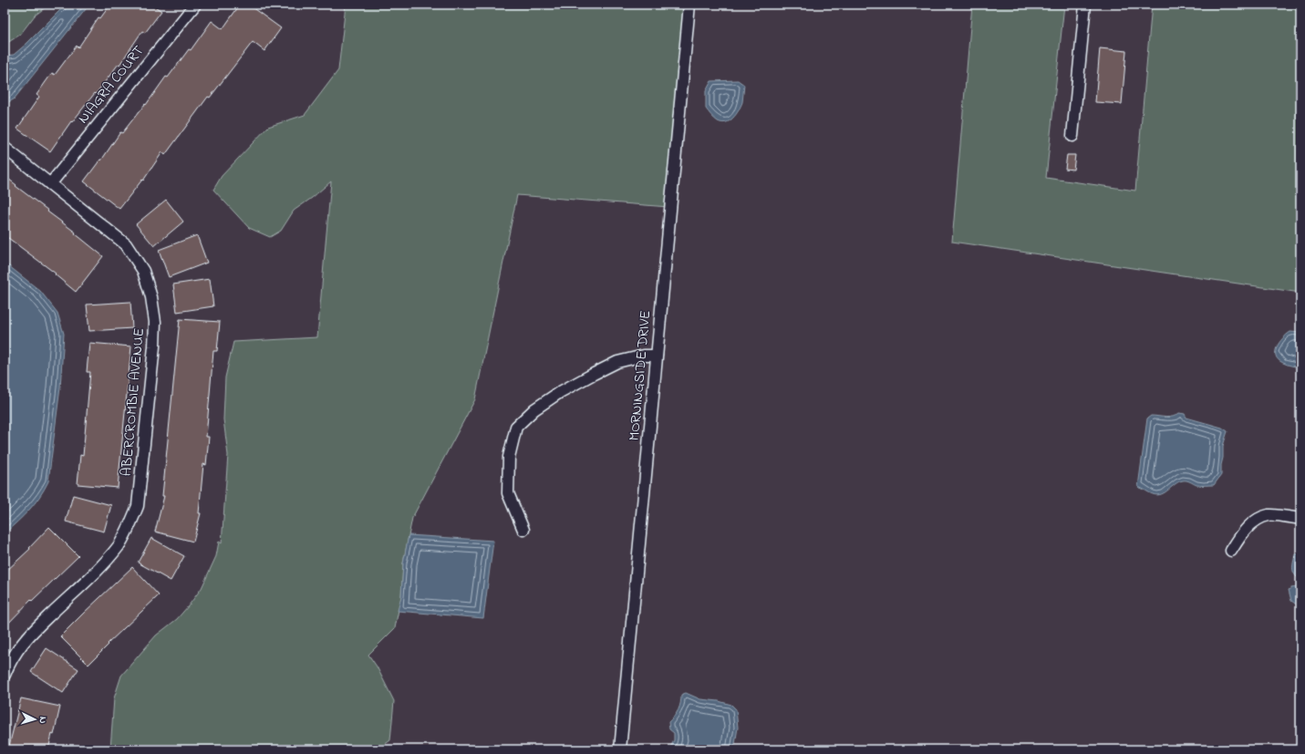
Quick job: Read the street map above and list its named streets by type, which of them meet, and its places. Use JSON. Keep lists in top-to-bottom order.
{
  "streets": {
    "street": ["NIAGRA COURT", "MORNINGSIDE DRIVE", "ABERCROMBIE AVENUE"]
  },
  "crossings": [
    ["NIAGRA COURT", "ABERCROMBIE AVENUE"]
  ],
  "north": "right"
}
